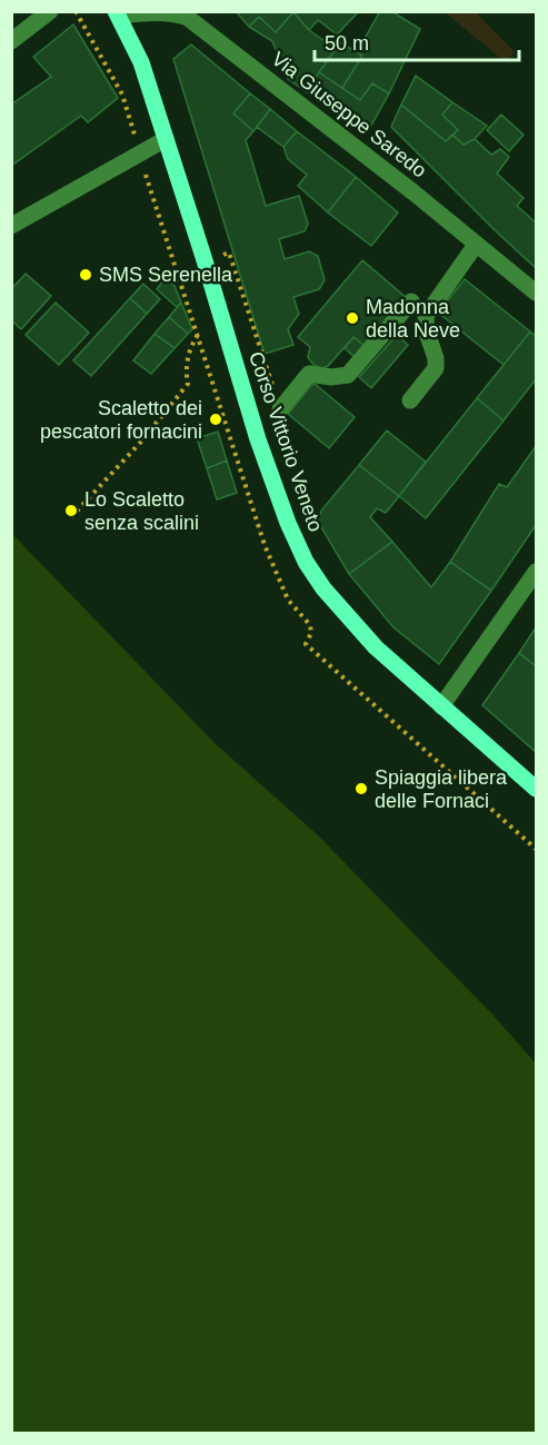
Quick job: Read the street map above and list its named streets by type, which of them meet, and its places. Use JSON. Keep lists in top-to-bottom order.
{
  "streets": {
    "main road": ["Corso Vittorio Veneto"],
    "street": ["Via Giuseppe Saredo"]
  },
  "crossings": [
    ["Via Giuseppe Saredo", "Corso Vittorio Veneto"]
  ],
  "places": [
    "SMS Serenella",
    "Madonna della Neve",
    "Scaletto dei pescatori fornacini",
    "Lo Scaletto senza scalini",
    "Spiaggia libera delle Fornaci"
  ],
  "scale_bar": "50 m"
}
